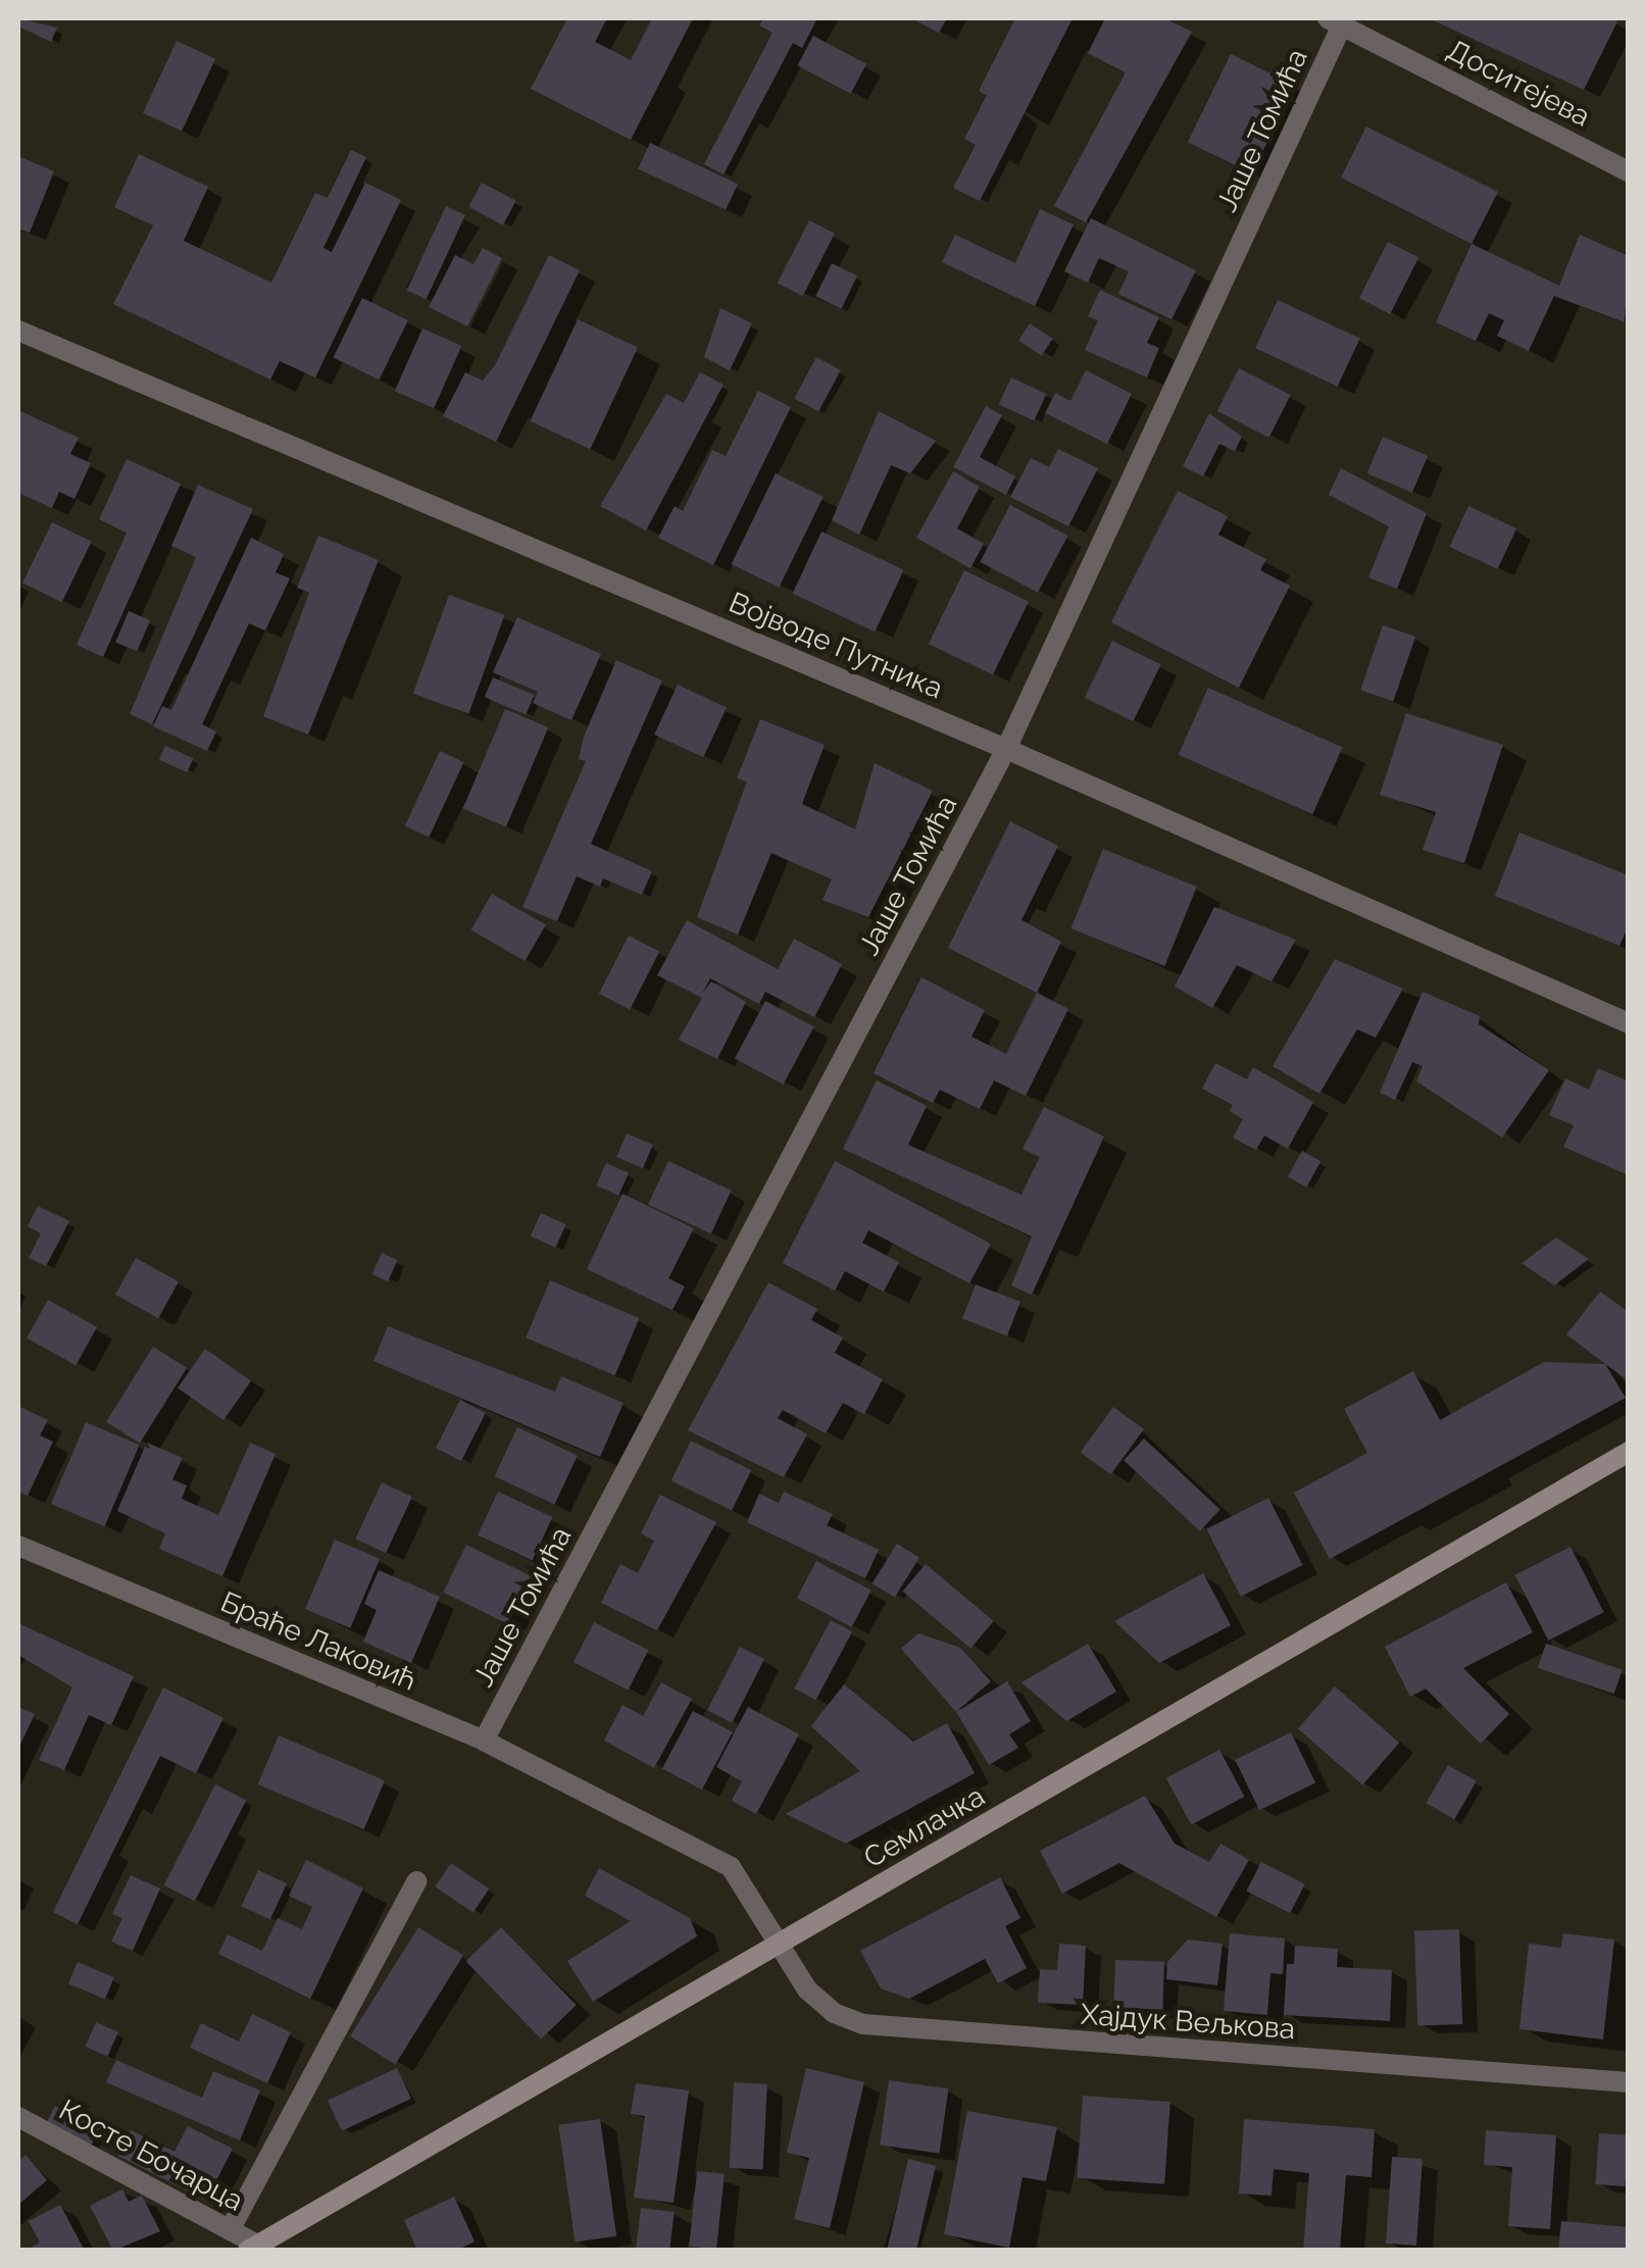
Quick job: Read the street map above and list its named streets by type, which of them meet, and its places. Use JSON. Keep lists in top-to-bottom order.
{
  "streets": {
    "main road": ["Семлачка"],
    "street": [
      "Доситејева",
      "Јаше Томића",
      "Војводе Путника",
      "Браће Лаковић",
      "Хајдук Вељкова",
      "Косте Бочарца"
    ]
  },
  "crossings": [
    ["Доситејева", "Јаше Томића"],
    ["Јаше Томића", "Војводе Путника"],
    ["Јаше Томића", "Браће Лаковић"],
    ["Браће Лаковић", "Семлачка"],
    ["Браће Лаковић", "Хајдук Вељкова"],
    ["Семлачка", "Хајдук Вељкова"],
    ["Семлачка", "Косте Бочарца"]
  ]
}
